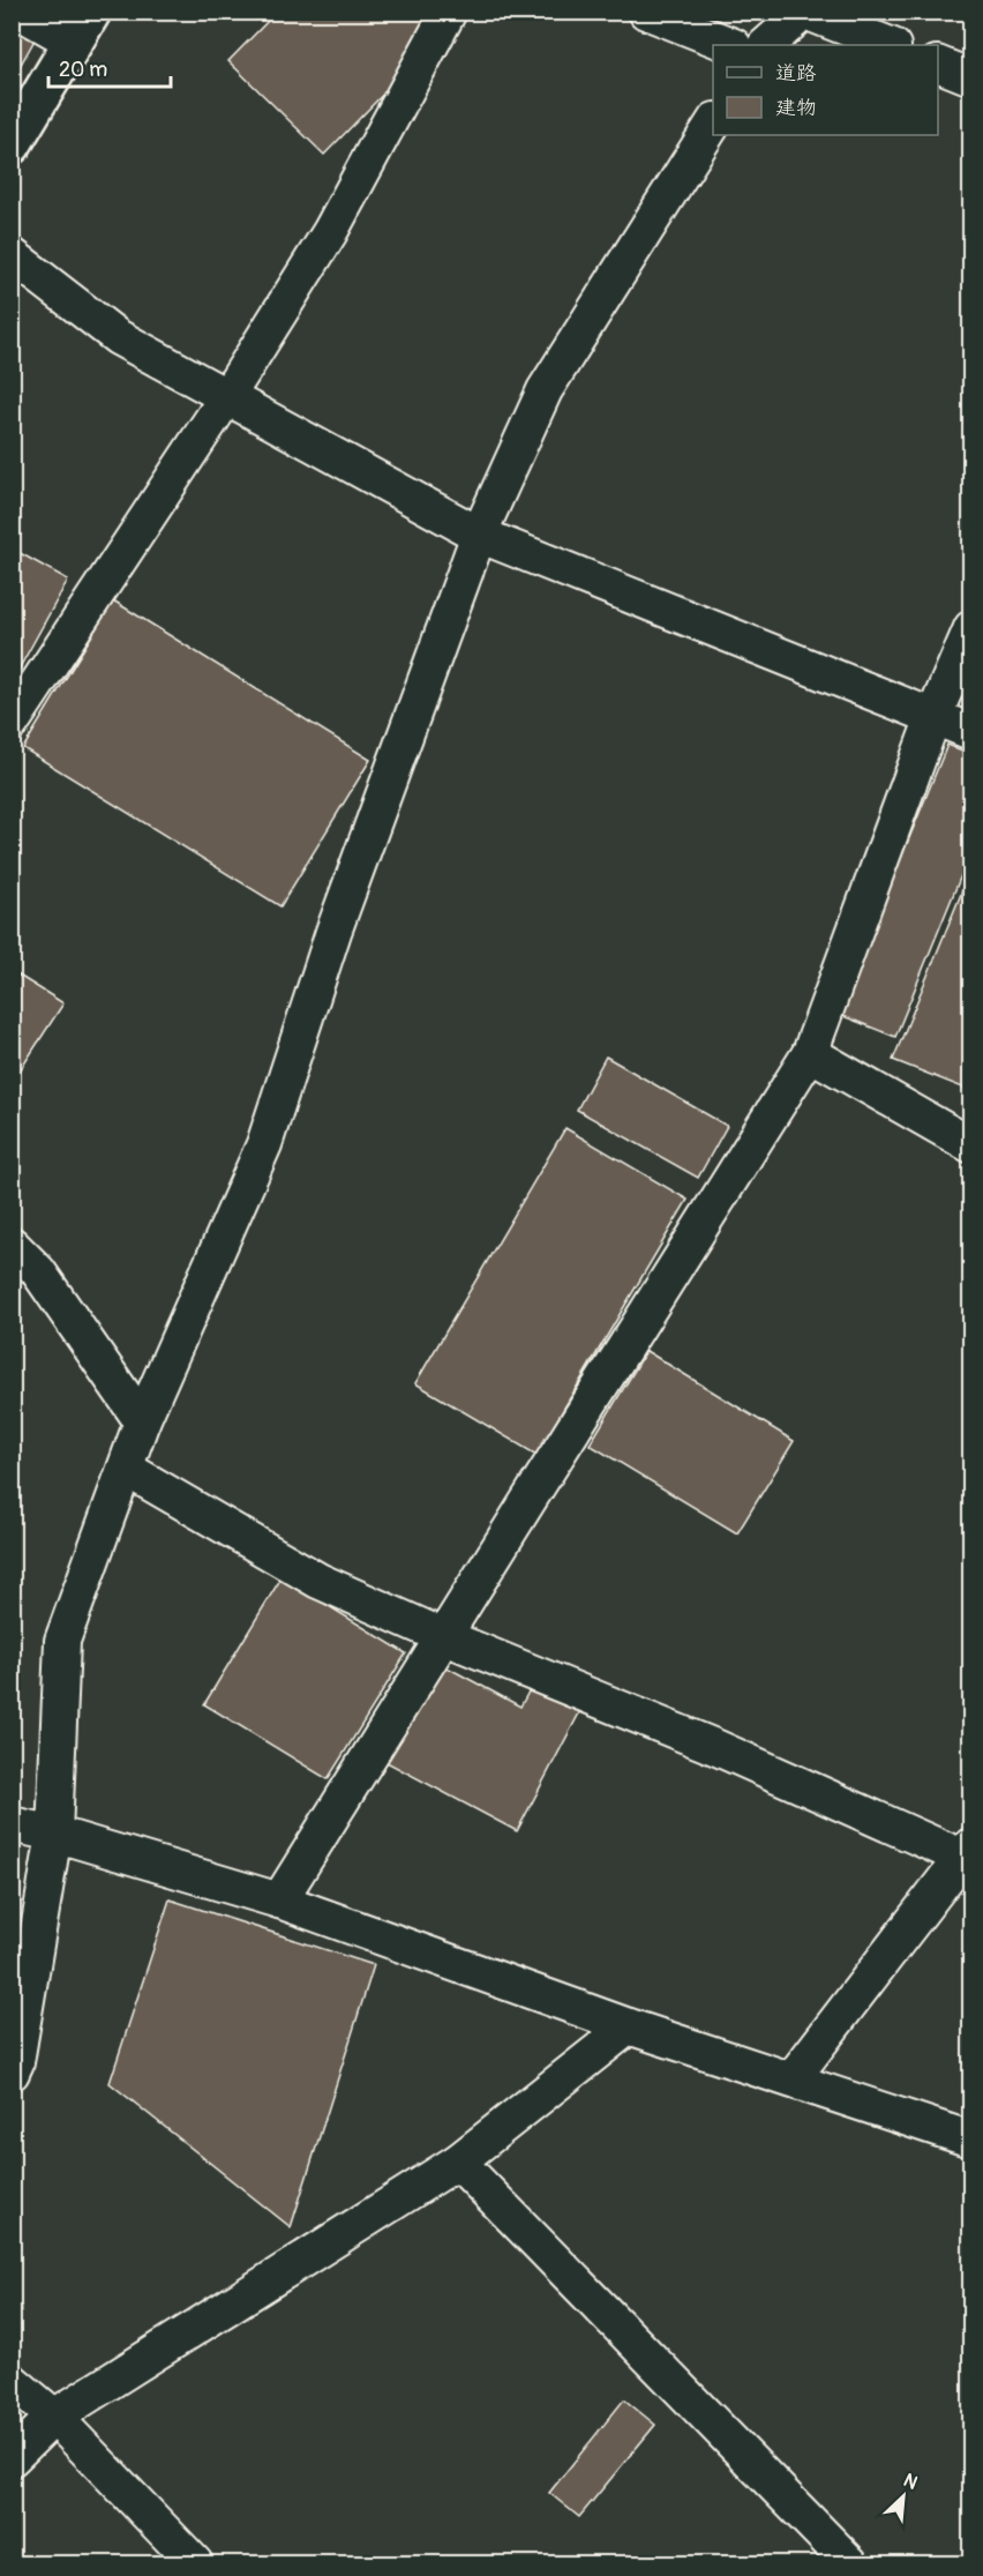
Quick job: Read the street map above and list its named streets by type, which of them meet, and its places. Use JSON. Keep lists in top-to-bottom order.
{
  "legend": ["道路", "建物"],
  "scale_bar": "20 m",
  "north": "top right"
}
